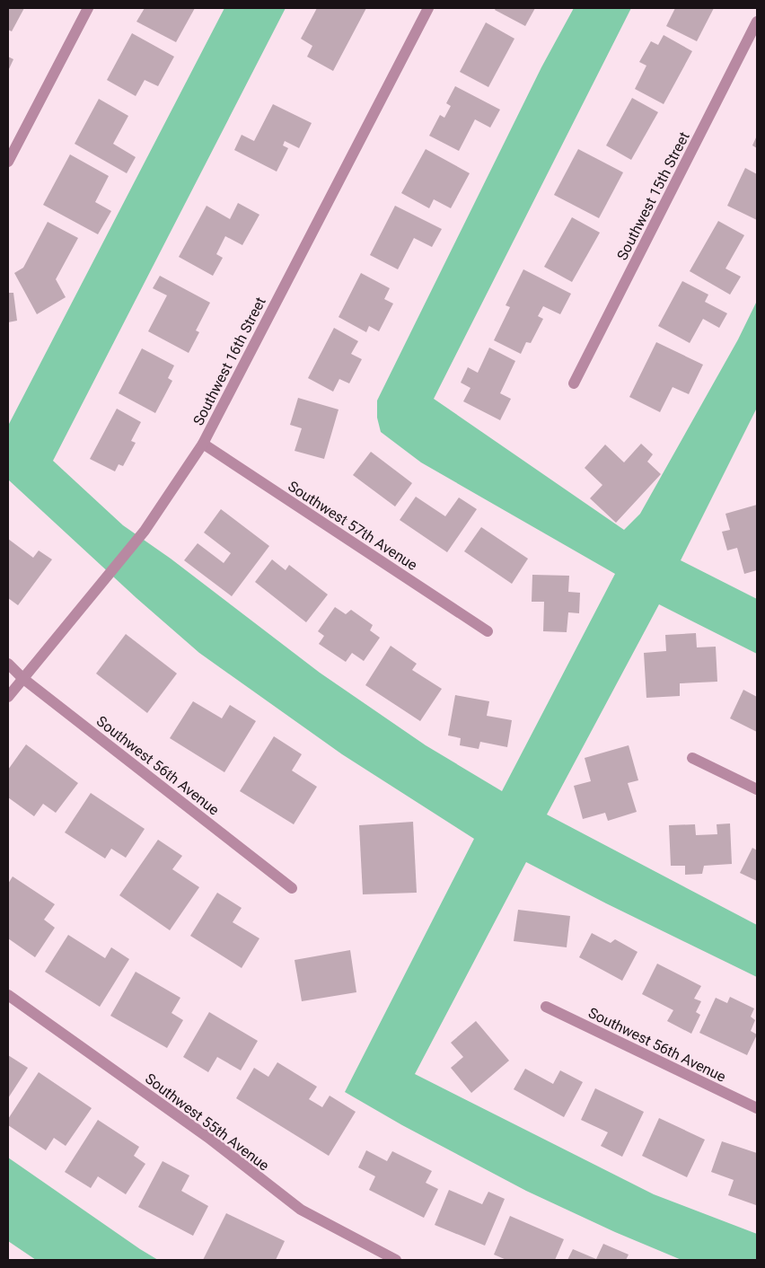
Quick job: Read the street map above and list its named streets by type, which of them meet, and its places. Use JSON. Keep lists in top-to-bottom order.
{
  "streets": {
    "street": [
      "Southwest 15th Street",
      "Southwest 16th Street",
      "Southwest 57th Avenue",
      "Southwest 56th Avenue",
      "Southwest 55th Avenue"
    ]
  },
  "crossings": [
    ["Southwest 16th Street", "Southwest 57th Avenue"],
    ["Southwest 16th Street", "Southwest 56th Avenue"]
  ]
}
